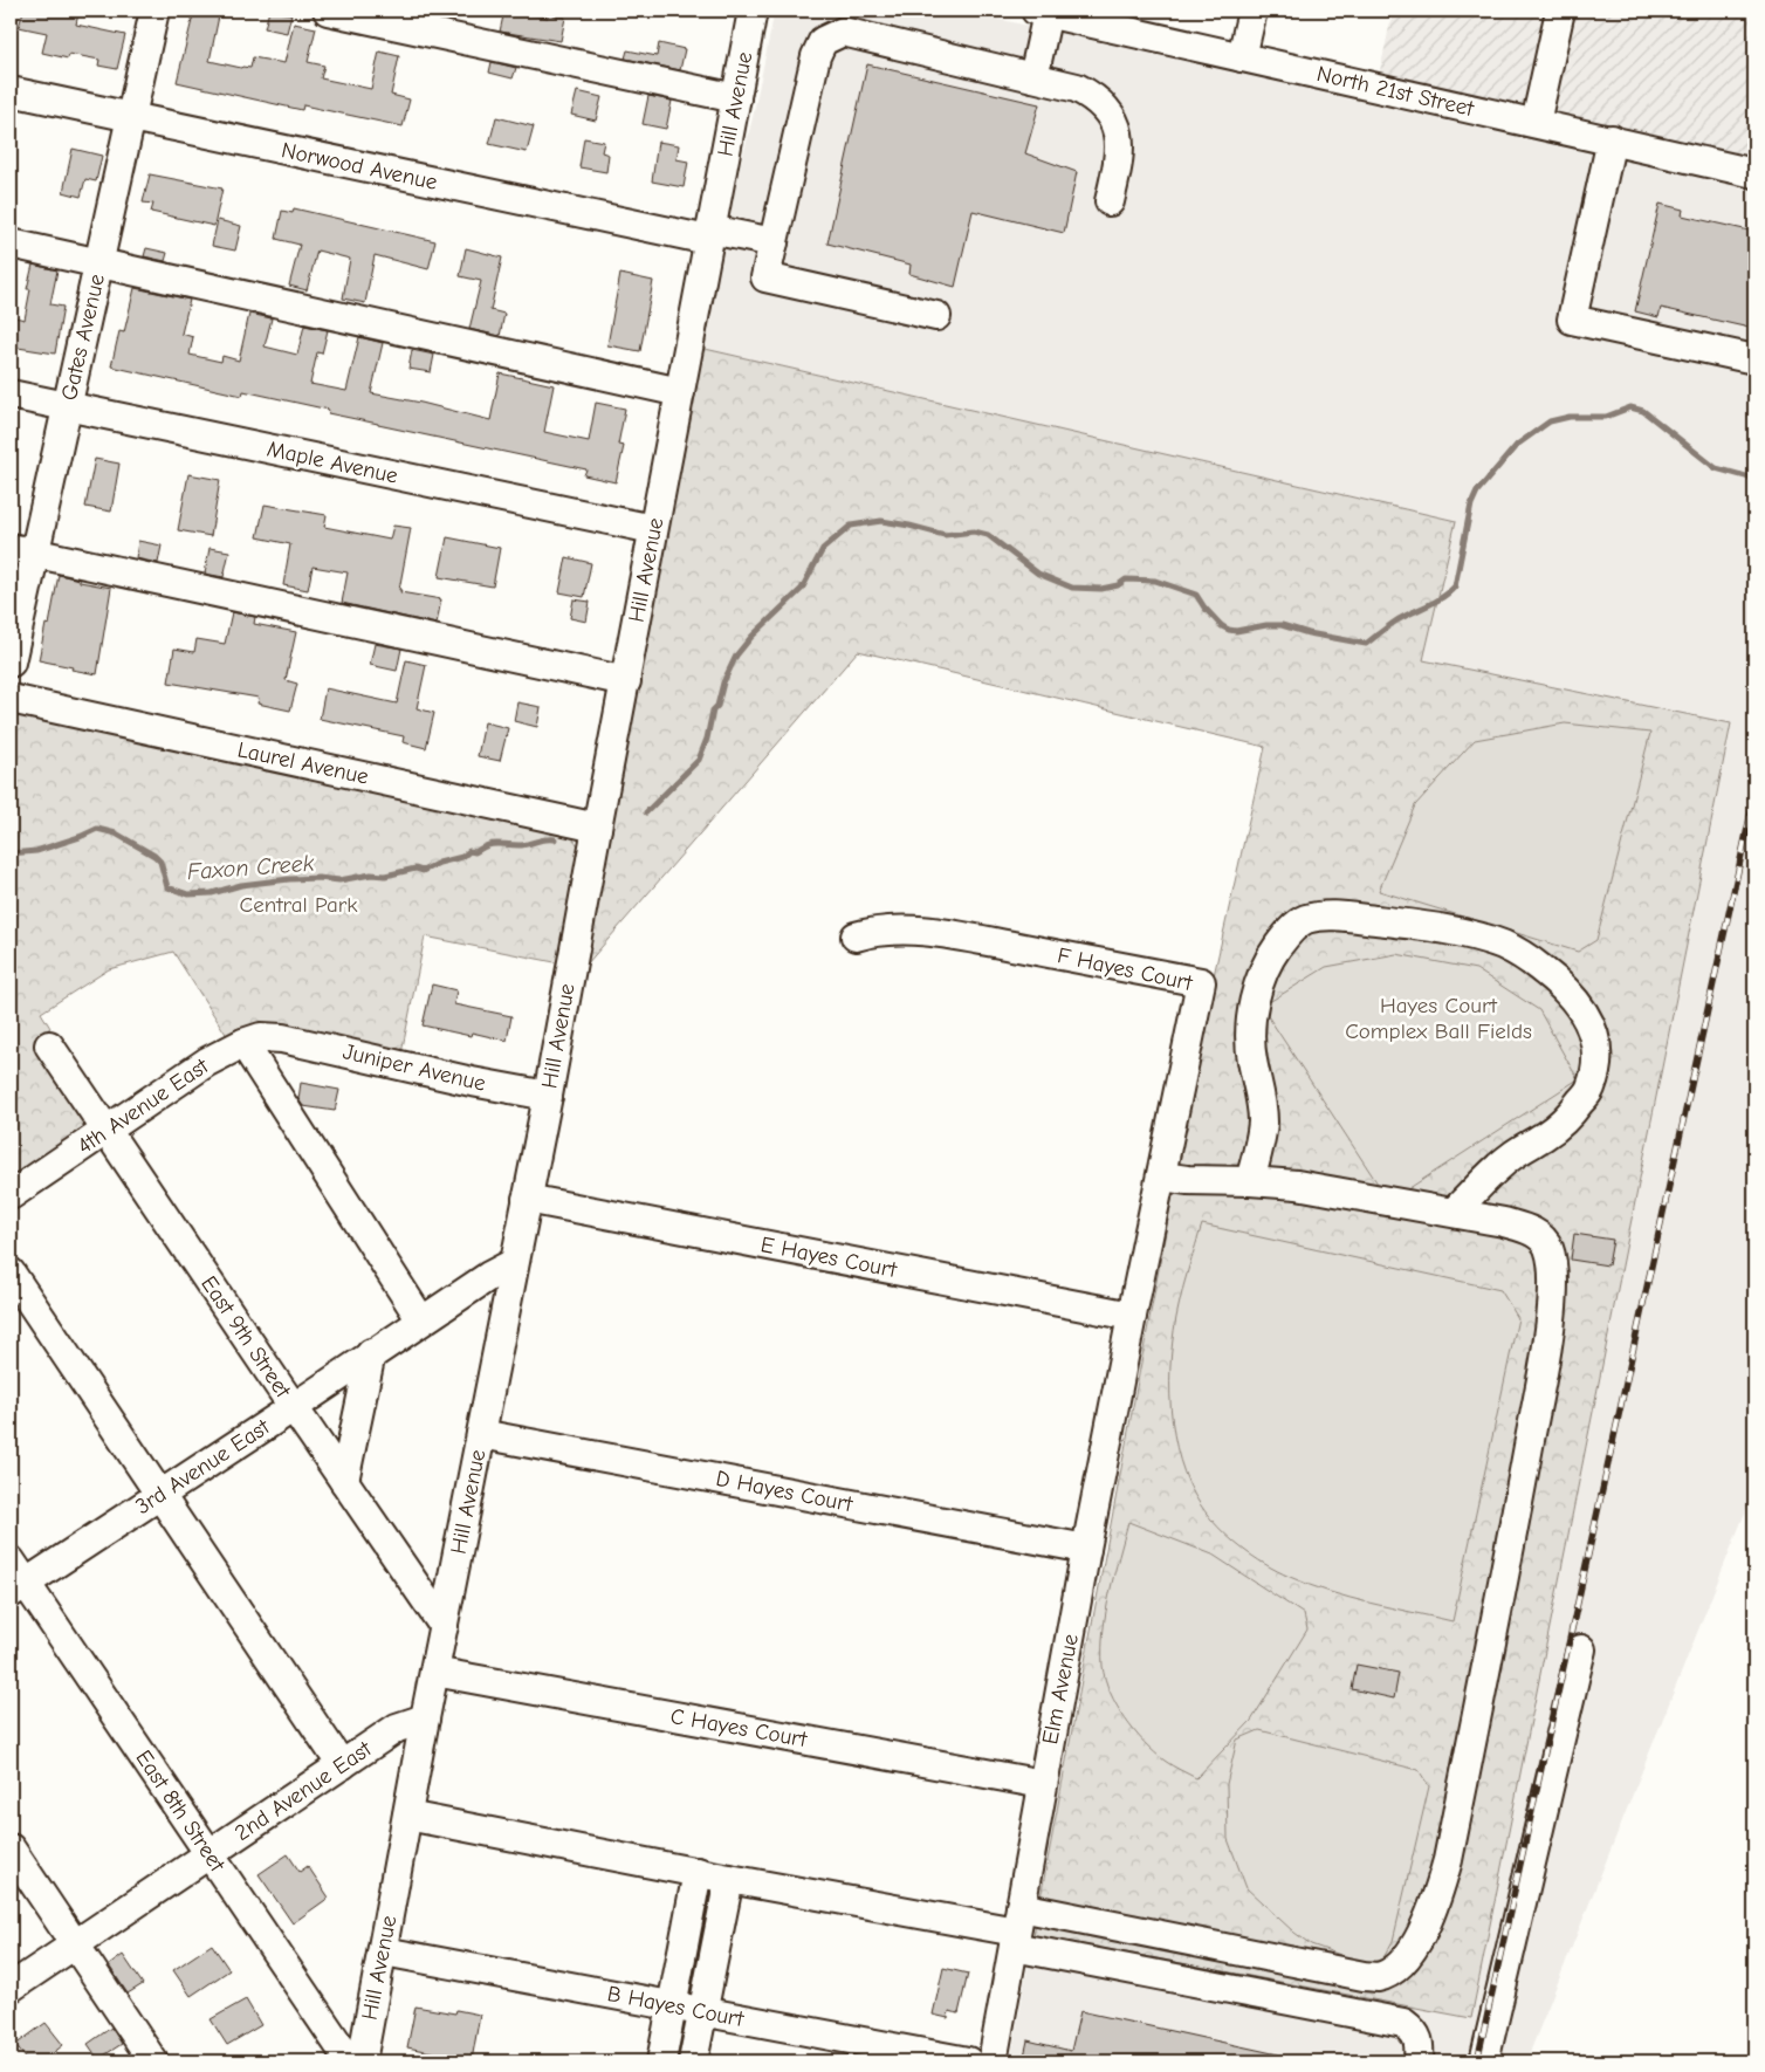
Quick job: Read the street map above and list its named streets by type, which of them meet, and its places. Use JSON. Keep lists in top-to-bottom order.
{
  "streets": {
    "street": [
      "North 21st Street",
      "Hill Avenue",
      "Norwood Avenue",
      "Gates Avenue",
      "Maple Avenue",
      "Laurel Avenue",
      "F Hayes Court",
      "Juniper Avenue",
      "4th Avenue East",
      "E Hayes Court",
      "East 9th Street",
      "3rd Avenue East",
      "D Hayes Court",
      "Elm Avenue",
      "C Hayes Court",
      "2nd Avenue East",
      "East 8th Street",
      "B Hayes Court"
    ]
  },
  "crossings": [
    ["Hill Avenue", "Norwood Avenue"],
    ["Hill Avenue", "Maple Avenue"],
    ["Hill Avenue", "Laurel Avenue"],
    ["Hill Avenue", "Juniper Avenue"],
    ["Hill Avenue", "E Hayes Court"],
    ["Hill Avenue", "East 9th Street"],
    ["Hill Avenue", "3rd Avenue East"],
    ["Hill Avenue", "D Hayes Court"],
    ["Hill Avenue", "C Hayes Court"],
    ["Hill Avenue", "2nd Avenue East"],
    ["Hill Avenue", "B Hayes Court"],
    ["Norwood Avenue", "Gates Avenue"],
    ["Gates Avenue", "Maple Avenue"],
    ["F Hayes Court", "E Hayes Court"],
    ["F Hayes Court", "Elm Avenue"],
    ["Juniper Avenue", "4th Avenue East"],
    ["4th Avenue East", "East 9th Street"],
    ["E Hayes Court", "Elm Avenue"],
    ["East 9th Street", "3rd Avenue East"],
    ["3rd Avenue East", "East 8th Street"],
    ["D Hayes Court", "Elm Avenue"],
    ["Elm Avenue", "C Hayes Court"],
    ["2nd Avenue East", "East 8th Street"]
  ],
  "water": ["Faxon Creek"],
  "parks": ["Central Park", "Hayes Court Complex Ball Fields"]
}
